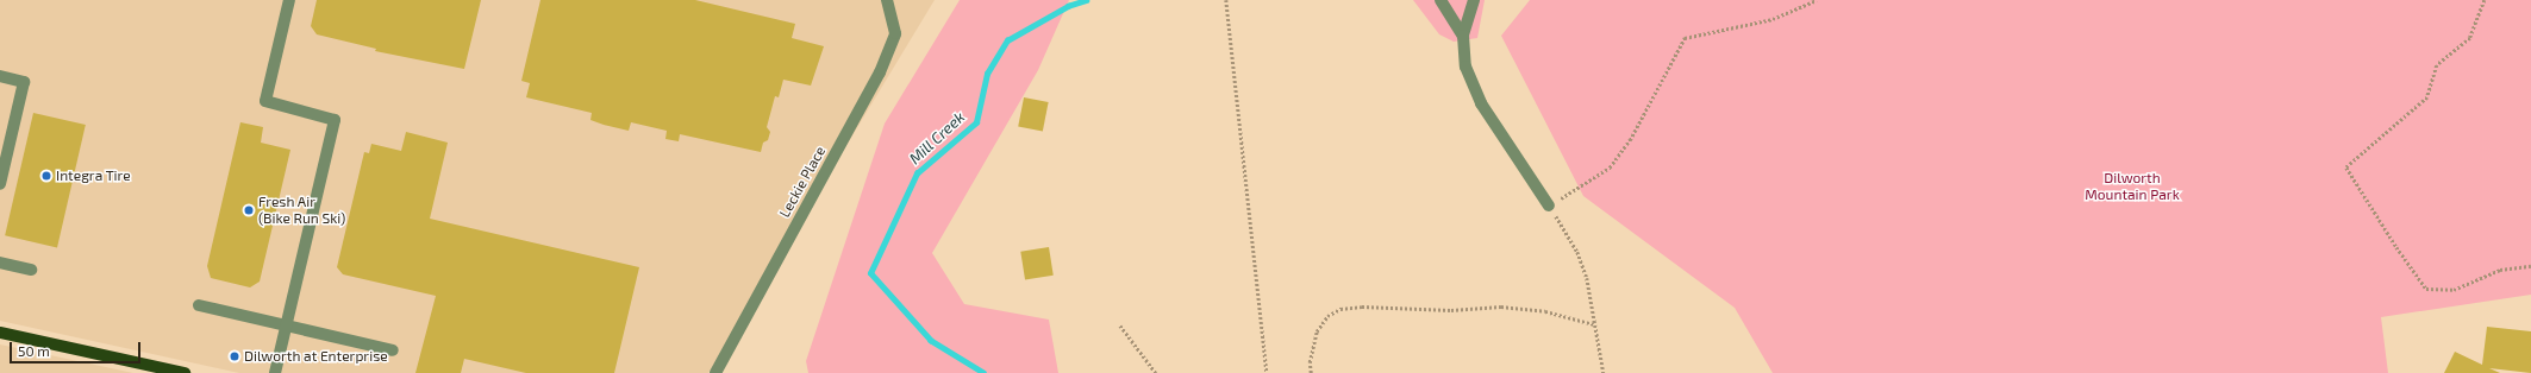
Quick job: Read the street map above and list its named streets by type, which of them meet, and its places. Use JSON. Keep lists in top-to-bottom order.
{
  "streets": {
    "street": ["Leckie Place"]
  },
  "water": ["Mill Creek"],
  "parks": ["Dilworth Mountain Park"],
  "places": ["Integra Tire", "Fresh Air (Bike Run Ski)", "Dilworth at Enterprise"],
  "scale_bar": "50 m"
}
